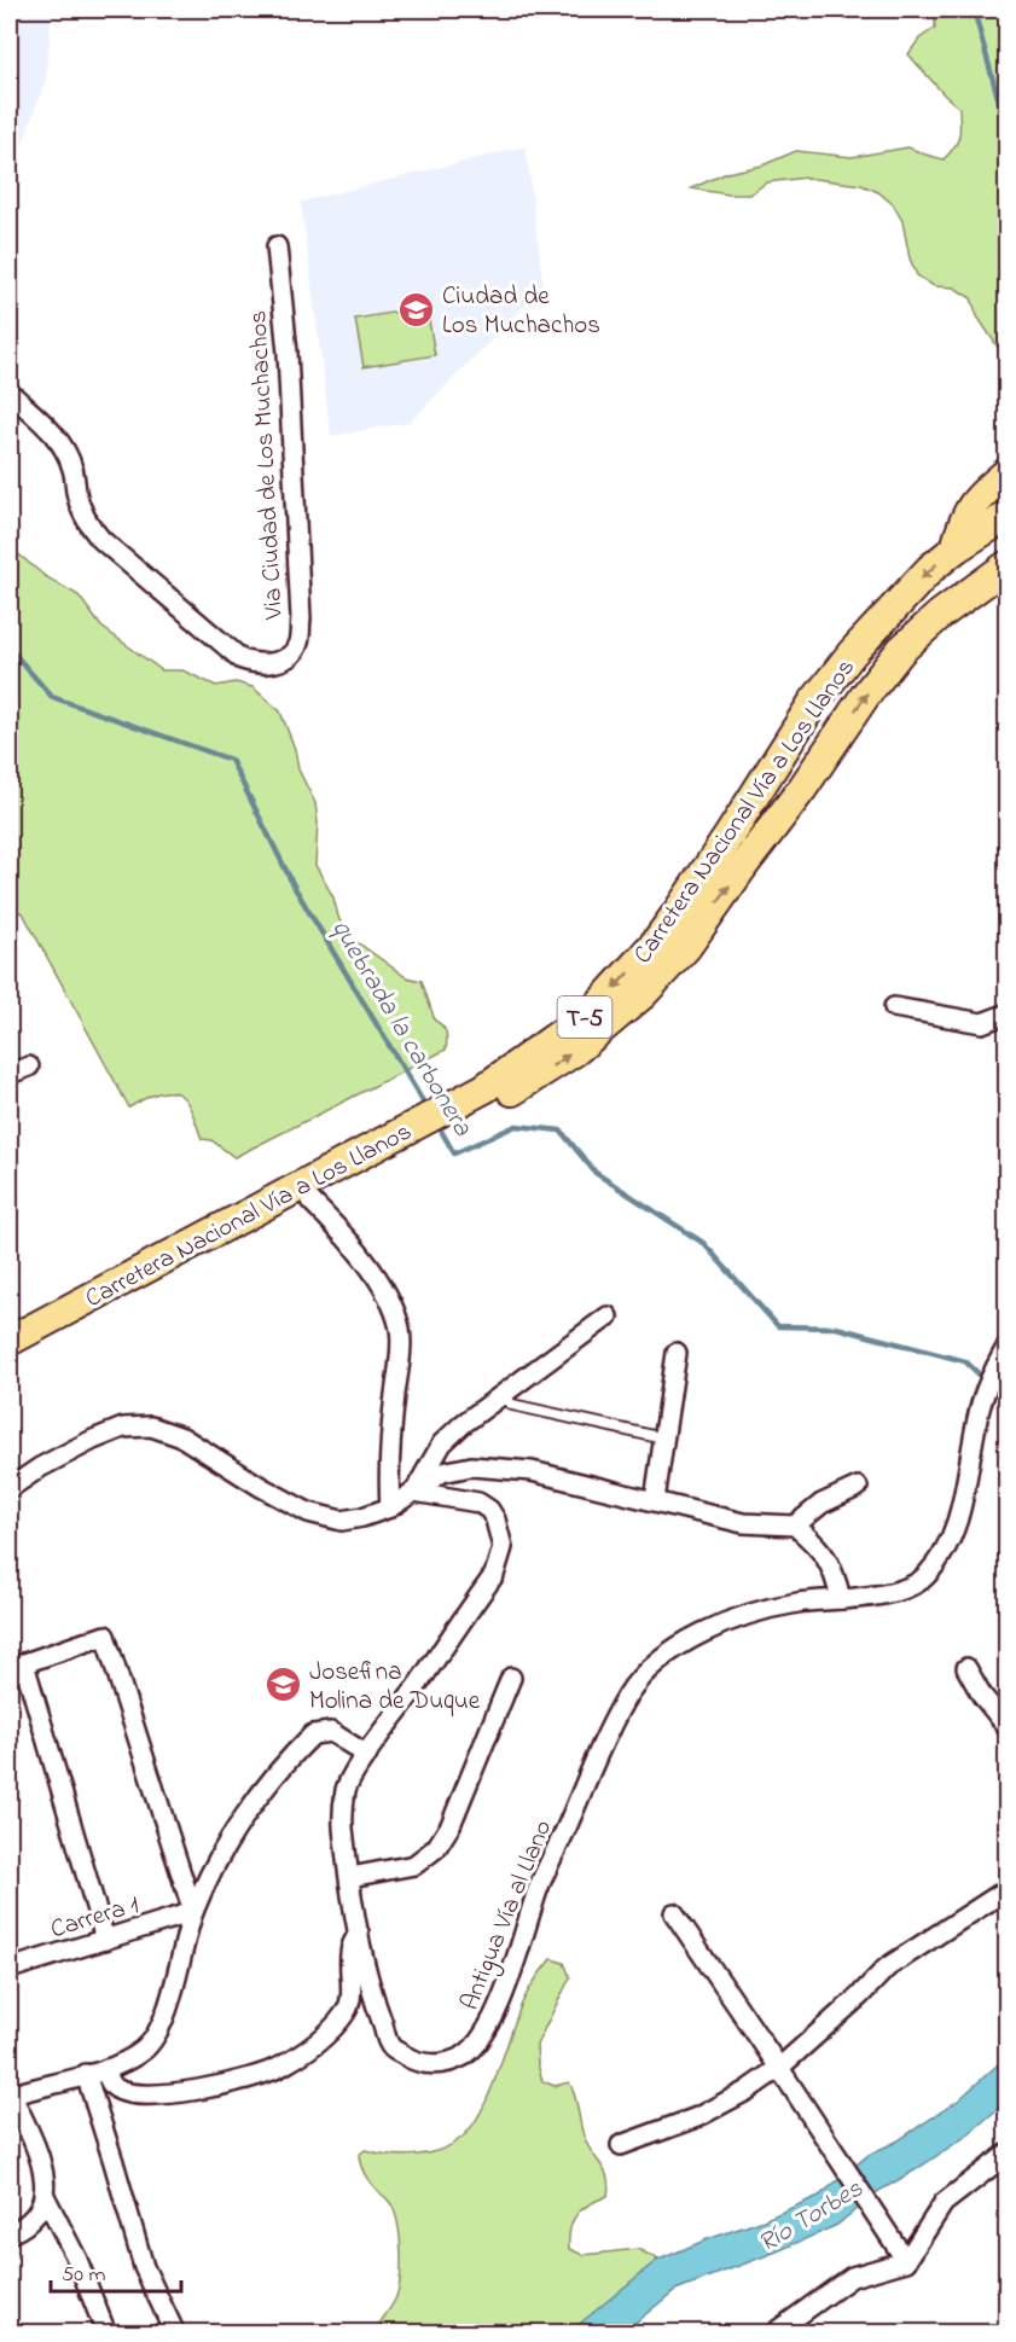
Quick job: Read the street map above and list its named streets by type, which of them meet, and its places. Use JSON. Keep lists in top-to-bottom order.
{
  "streets": {
    "highway": ["Carretera Nacional Vía a Los Llanos", "T-5"],
    "street": ["Via Ciudad de Los Muchachos", "Antigua Vía al Llano", "Carrera 1"]
  },
  "water": ["quebrada la carbonera", "Río Torbes"],
  "places": {
    "school or university": ["Ciudad de Los Muchachos", "Josefina Molina de Duque"]
  },
  "scale_bar": "50 m"
}
